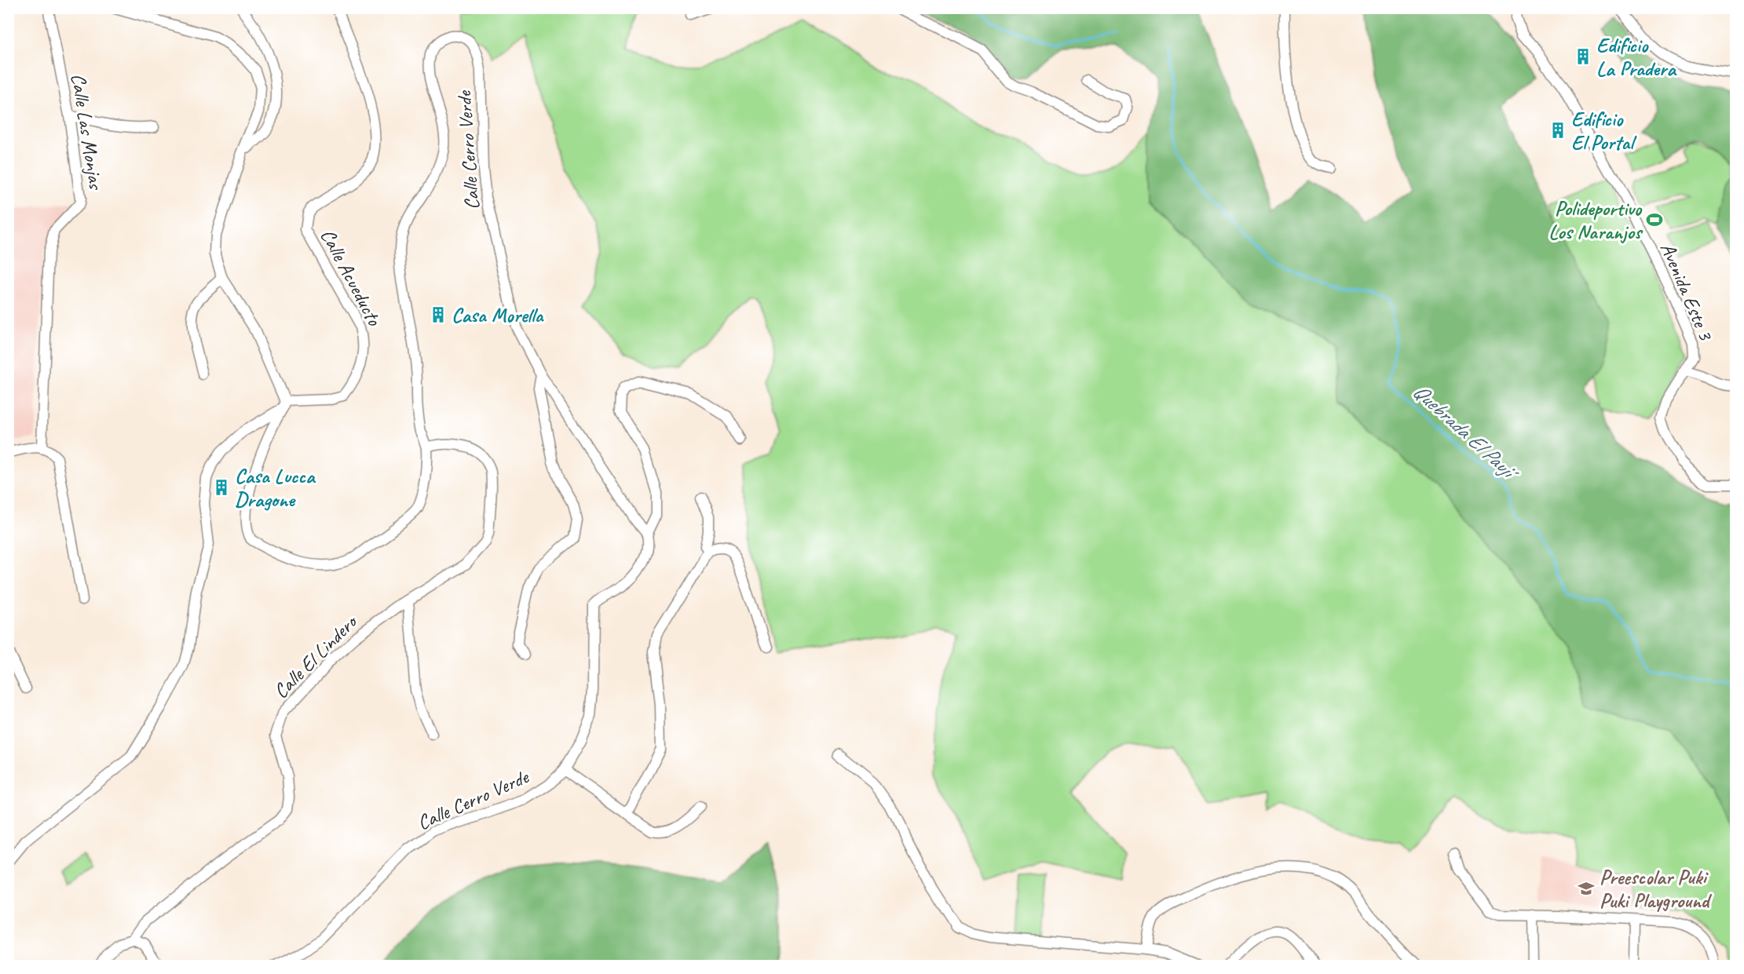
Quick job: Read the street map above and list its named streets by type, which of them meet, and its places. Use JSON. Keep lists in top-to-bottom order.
{
  "streets": {
    "street": [
      "Calle Las Monjas",
      "Calle Cerro Verde",
      "Calle Acueducto",
      "Avenida Este 3",
      "Calle El Lindero"
    ]
  },
  "crossings": [
    ["Calle Cerro Verde", "Calle Acueducto"],
    ["Calle Cerro Verde", "Calle El Lindero"]
  ],
  "water": ["Quebrada El Paují"],
  "places": {
    "building": [
      "Edificio La Pradera",
      "Edificio El Portal",
      "Casa Morella",
      "Casa Lucca Dragone"
    ],
    "sports": ["Polideportivo Los Naranjos"],
    "school or university": ["Preescolar Puki Puki Playground"]
  }
}
